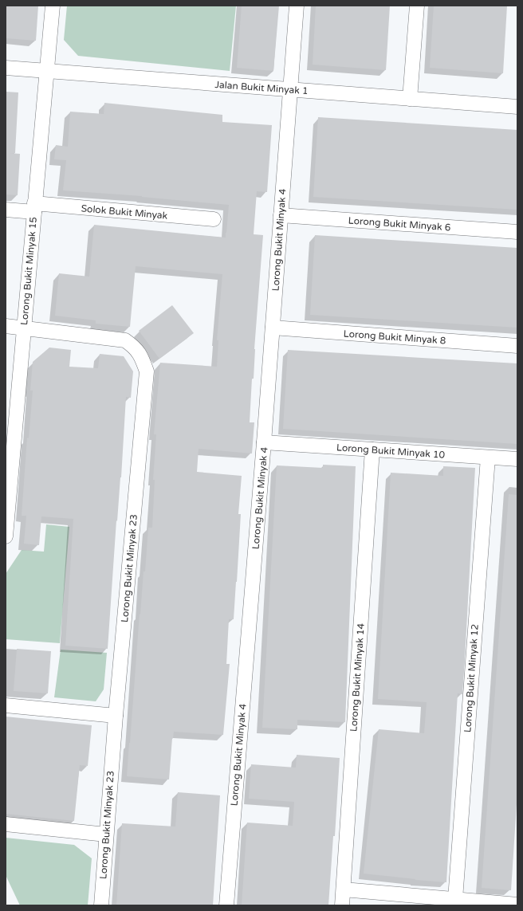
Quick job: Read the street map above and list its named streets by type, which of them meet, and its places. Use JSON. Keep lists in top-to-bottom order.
{
  "streets": {
    "street": [
      "Jalan Bukit Minyak 1",
      "Solok Bukit Minyak",
      "Lorong Bukit Minyak 6",
      "Lorong Bukit Minyak 4",
      "Lorong Bukit Minyak 15",
      "Lorong Bukit Minyak 8",
      "Lorong Bukit Minyak 10",
      "Lorong Bukit Minyak 23",
      "Lorong Bukit Minyak 14",
      "Lorong Bukit Minyak 12"
    ]
  },
  "crossings": [
    ["Jalan Bukit Minyak 1", "Lorong Bukit Minyak 4"],
    ["Jalan Bukit Minyak 1", "Lorong Bukit Minyak 15"],
    ["Solok Bukit Minyak", "Lorong Bukit Minyak 15"],
    ["Lorong Bukit Minyak 6", "Lorong Bukit Minyak 4"],
    ["Lorong Bukit Minyak 4", "Lorong Bukit Minyak 8"],
    ["Lorong Bukit Minyak 4", "Lorong Bukit Minyak 10"],
    ["Lorong Bukit Minyak 15", "Lorong Bukit Minyak 23"],
    ["Lorong Bukit Minyak 10", "Lorong Bukit Minyak 14"],
    ["Lorong Bukit Minyak 10", "Lorong Bukit Minyak 12"]
  ]
}
